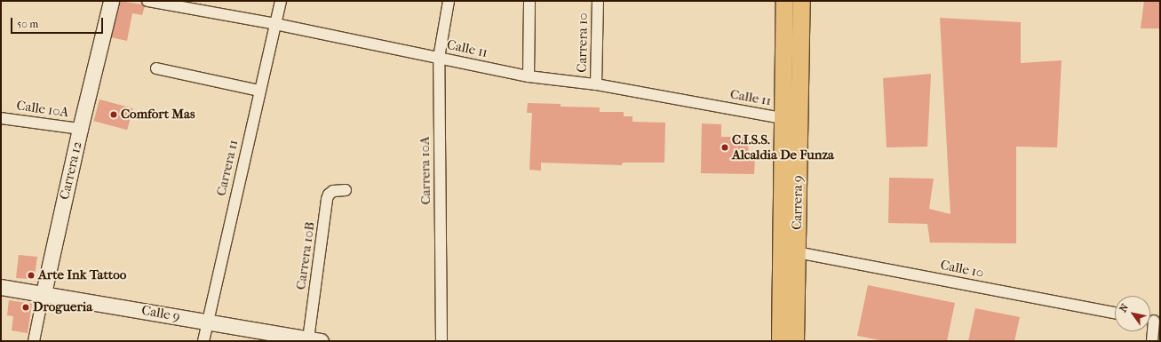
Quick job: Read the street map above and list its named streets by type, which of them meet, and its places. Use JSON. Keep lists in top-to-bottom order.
{
  "streets": {
    "main road": ["Carrera 12", "Carrera 9", "Calle 9"],
    "street": [
      "Carrera 10",
      "Calle 11",
      "Calle 10A",
      "Carrera 11",
      "Carrera 10A",
      "Carrera 10B",
      "Calle 10"
    ]
  },
  "crossings": [
    ["Carrera 10", "Calle 11"],
    ["Calle 11", "Carrera 11"],
    ["Calle 11", "Carrera 10A"],
    ["Calle 11", "Carrera 9"],
    ["Calle 10A", "Carrera 12"],
    ["Carrera 11", "Calle 9"],
    ["Carrera 12", "Calle 9"],
    ["Carrera 9", "Calle 10"],
    ["Carrera 10B", "Calle 9"]
  ],
  "places": [
    "Comfort Mas",
    "C.I.S.S. Alcaldia De Funza",
    "Arte Ink Tattoo",
    "Drogueria"
  ],
  "scale_bar": "50 m",
  "north": "top left"
}
